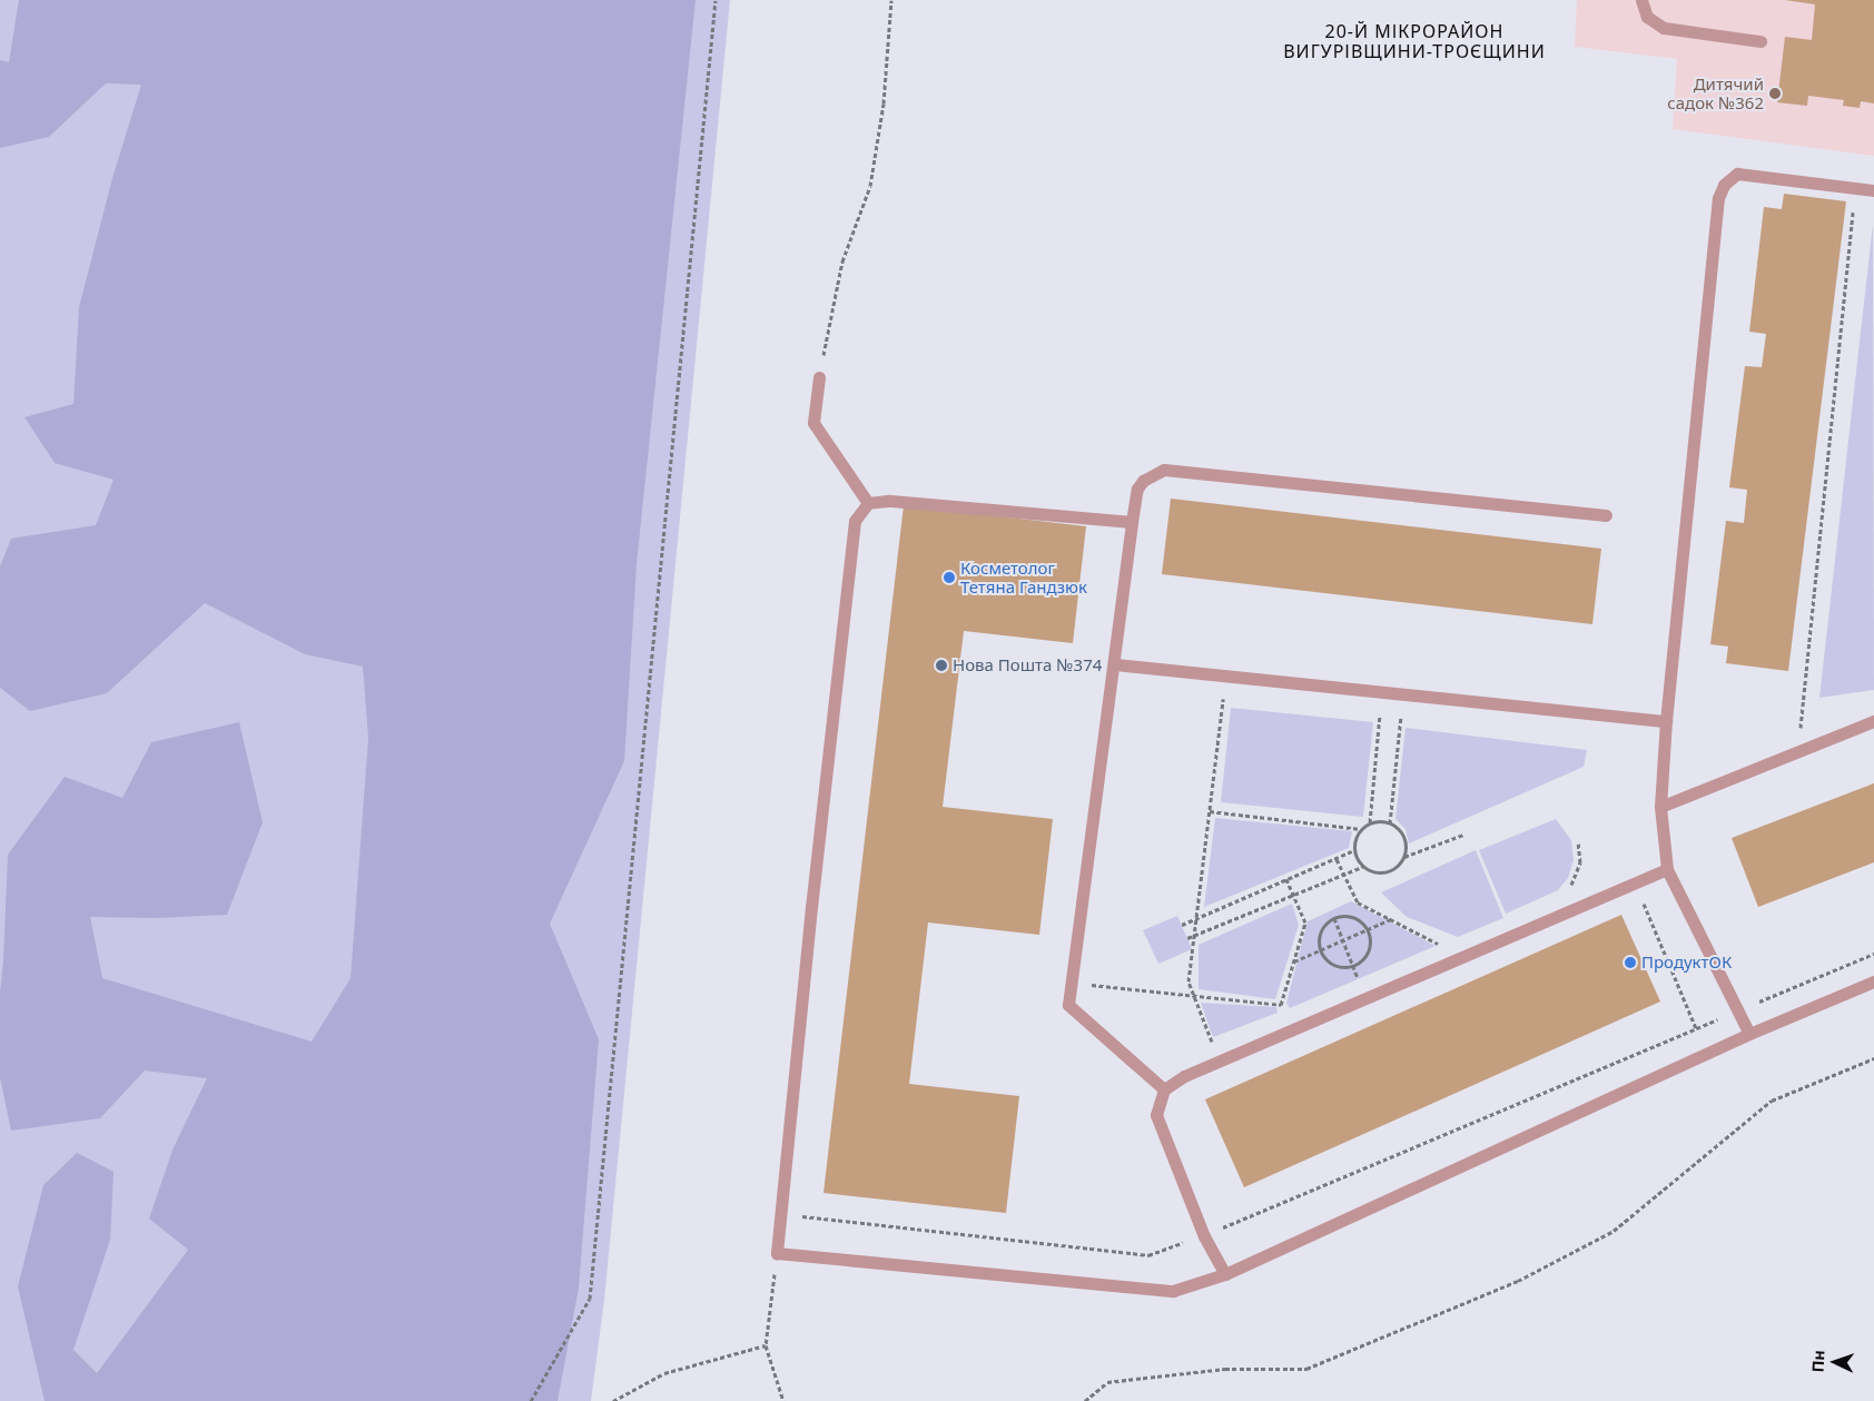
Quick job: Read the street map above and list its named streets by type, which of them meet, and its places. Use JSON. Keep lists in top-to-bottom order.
{
  "districts": ["20-Й МІКРОРАЙОН ВИГУРІВЩИНИ-ТРОЄЩИНИ"],
  "places": [
    "Дитячий садок №362",
    "Косметолог Тетяна Гандзюк",
    "Нова Пошта №374",
    "ПродуктОК"
  ],
  "north": "left"
}
